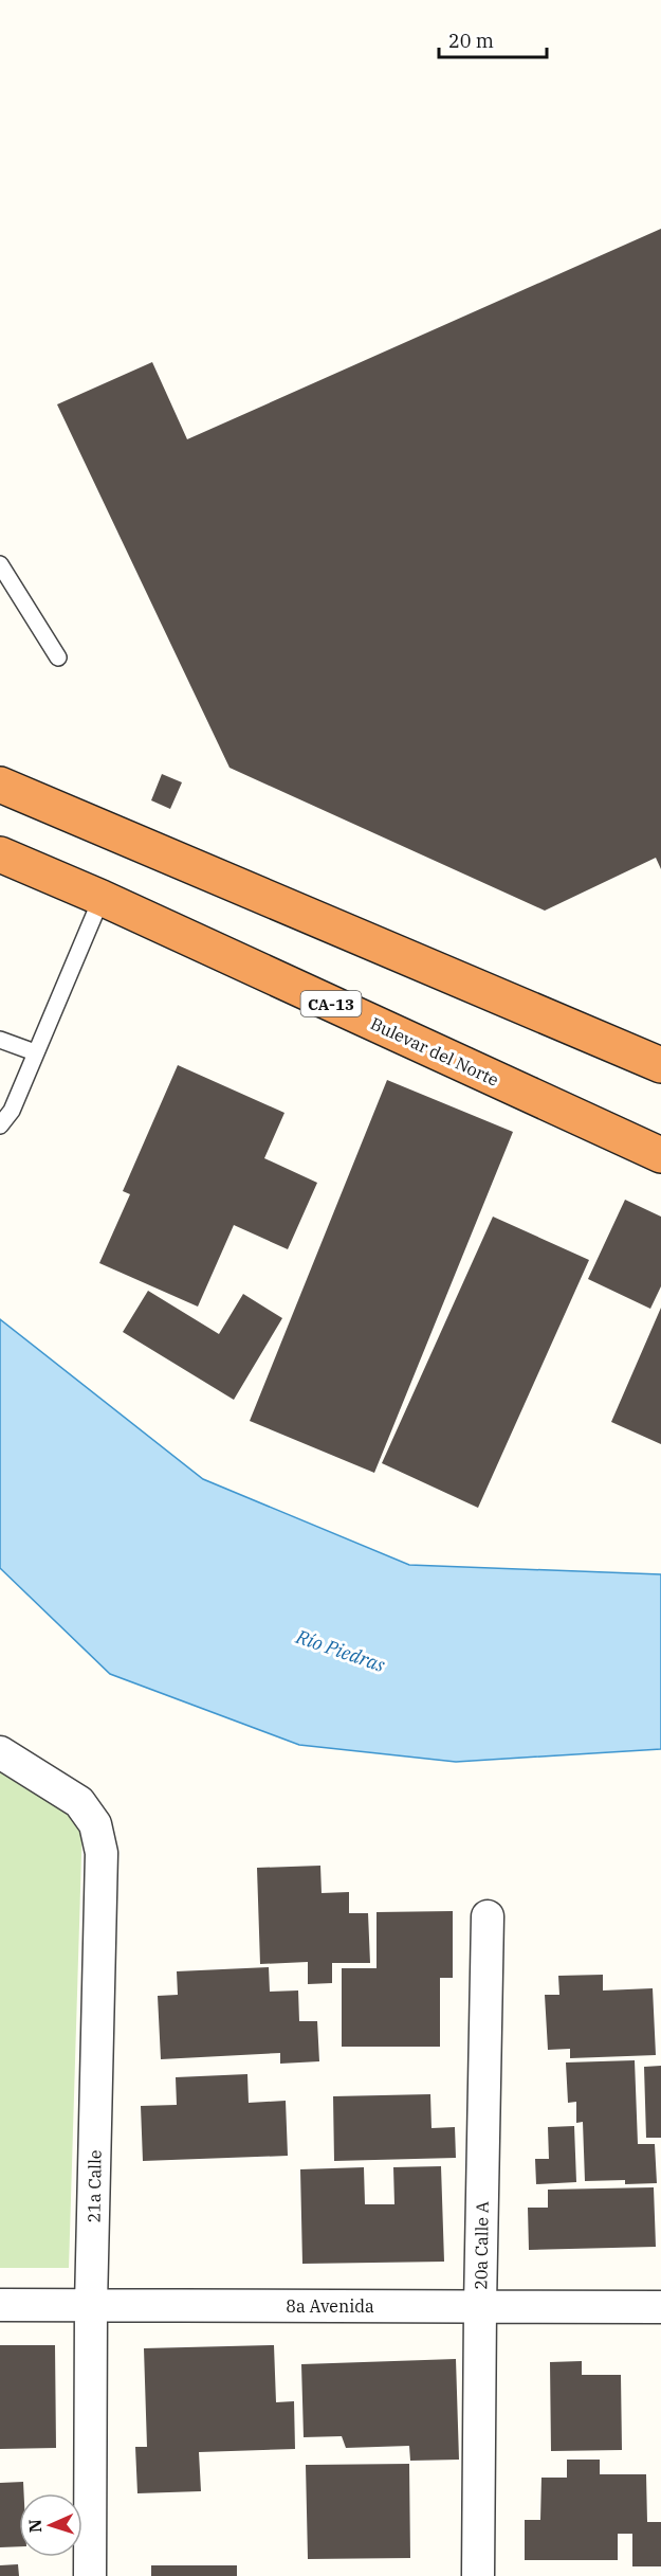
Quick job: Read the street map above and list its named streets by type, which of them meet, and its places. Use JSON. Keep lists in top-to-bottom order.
{
  "streets": {
    "highway": ["CA-13", "Bulevar del Norte"],
    "street": ["21a Calle", "20a Calle A", "8a Avenida"]
  },
  "crossings": [
    ["21a Calle", "8a Avenida"],
    ["20a Calle A", "8a Avenida"]
  ],
  "water": ["Río Piedras"],
  "scale_bar": "20 m",
  "north": "left"
}
